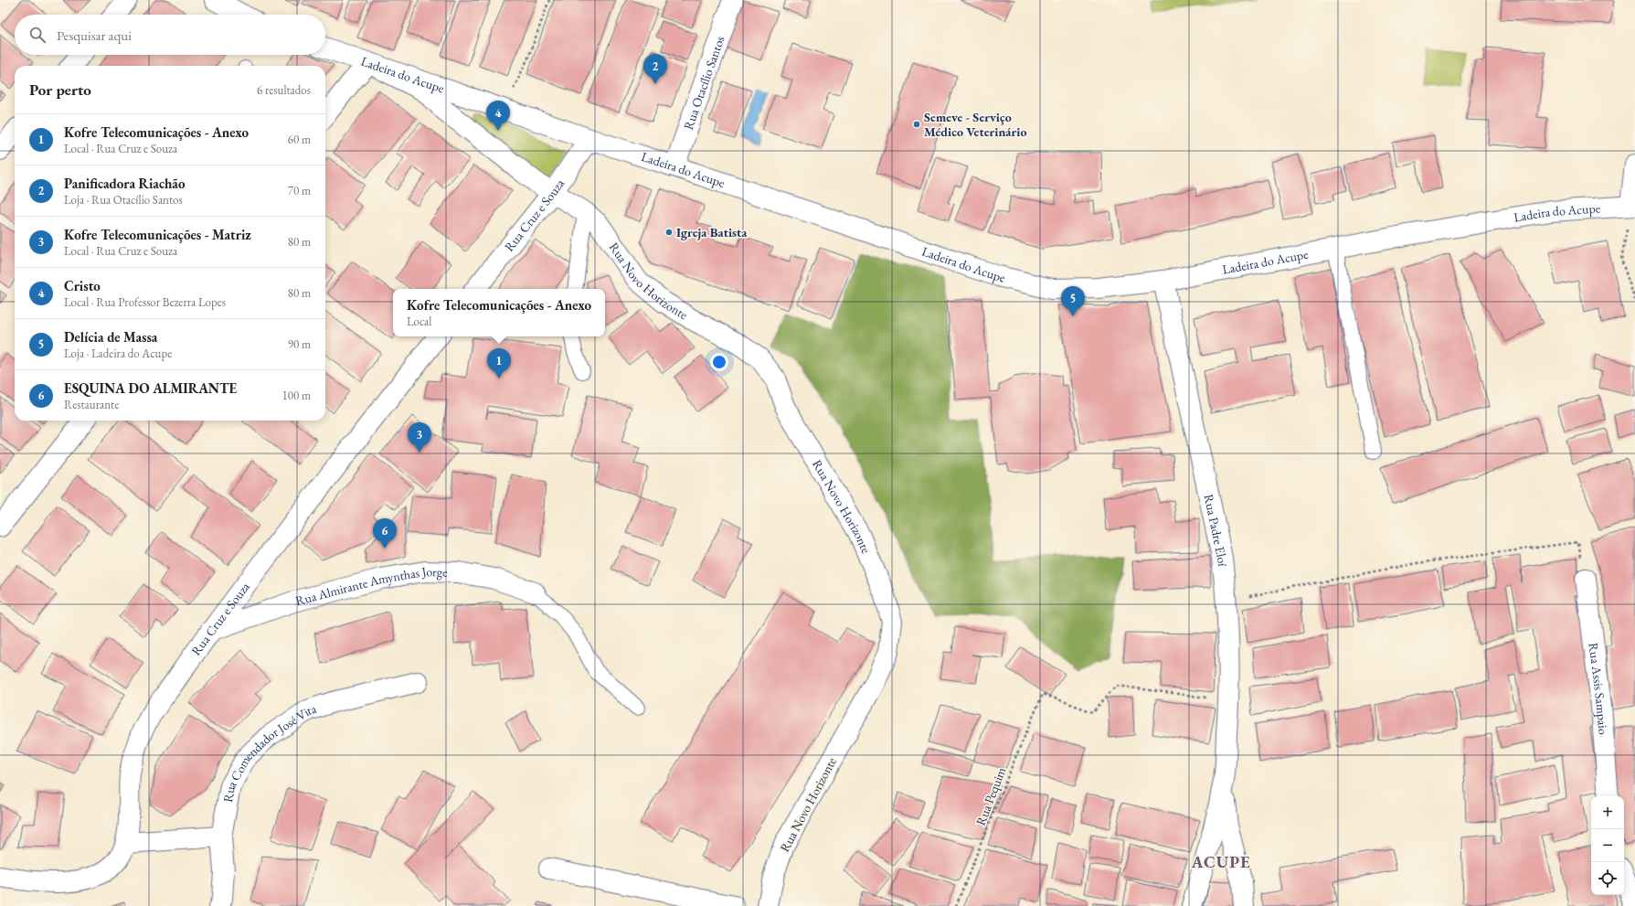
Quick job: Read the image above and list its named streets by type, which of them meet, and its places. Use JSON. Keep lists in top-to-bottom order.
{
  "streets": {
    "street": [
      "Ladeira do Acupe",
      "Rua Otacílio Santos",
      "Rua Cruz e Souza",
      "Rua Novo Horizonte",
      "Rua Padre Eloí",
      "Rua Almirante Amynthas Jorge",
      "Rua Assis Sampaio",
      "Rua Comendador José Vita"
    ],
    "path": ["Rua Pequim"]
  },
  "crossings": [
    ["Ladeira do Acupe", "Rua Otacílio Santos"],
    ["Ladeira do Acupe", "Rua Cruz e Souza"],
    ["Ladeira do Acupe", "Rua Novo Horizonte"],
    ["Ladeira do Acupe", "Rua Padre Eloí"],
    ["Rua Cruz e Souza", "Rua Novo Horizonte"],
    ["Rua Cruz e Souza", "Rua Almirante Amynthas Jorge"],
    ["Rua Padre Eloí", "Rua Pequim"]
  ],
  "districts": ["ACUPE"],
  "places": ["Semeve - Serviço Médico Veterinário", "Igreja Batista"],
  "page": {
    "search": "Pesquisar aqui",
    "pins": [
      "2",
      "4",
      "5",
      "1",
      "3",
      "6"
    ],
    "heading": ["Por perto", "6 resultados"],
    "list": [
      {
        "mark": "1",
        "name": "Kofre Telecomunicações - Anexo",
        "note": "Local · Rua Cruz e Souza",
        "value": "60 m"
      },
      {
        "mark": "2",
        "name": "Panificadora Riachão",
        "note": "Loja · Rua Otacílio Santos",
        "value": "70 m"
      },
      {
        "mark": "3",
        "name": "Kofre Telecomunicações - Matriz",
        "note": "Local · Rua Cruz e Souza",
        "value": "80 m"
      },
      {
        "mark": "4",
        "name": "Cristo",
        "note": "Local · Rua Professor Bezerra Lopes",
        "value": "80 m"
      },
      {
        "mark": "5",
        "name": "Delícia de Massa",
        "note": "Loja · Ladeira do Acupe",
        "value": "90 m"
      },
      {
        "mark": "6",
        "name": "ESQUINA DO ALMIRANTE",
        "note": "Restaurante",
        "value": "100 m"
      }
    ],
    "popup": ["Kofre Telecomunicações - Anexo", "Local"],
    "map_buttons": ["+", "−"]
  }
}
